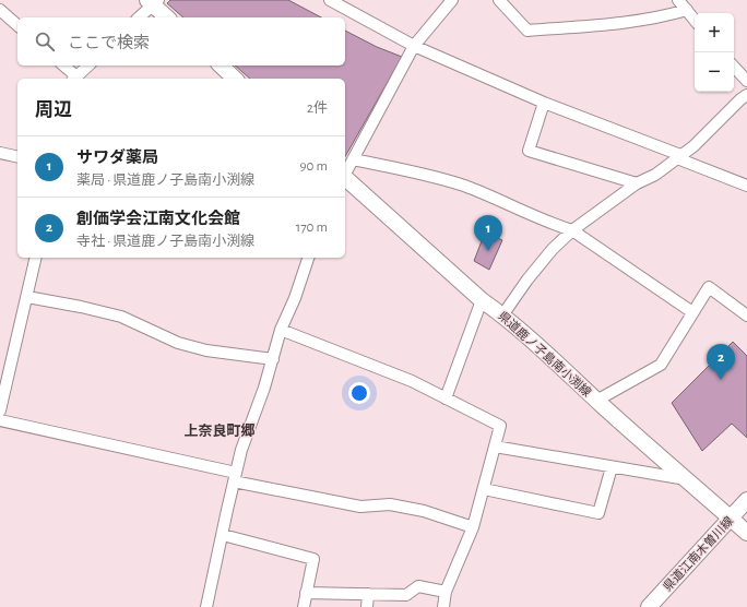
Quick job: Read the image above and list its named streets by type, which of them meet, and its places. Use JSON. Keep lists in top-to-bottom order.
{
  "streets": {
    "main road": ["県道鹿ノ子島南小渕線", "県道江南木曽川線"]
  },
  "crossings": [
    ["県道鹿ノ子島南小渕線", "県道江南木曽川線"]
  ],
  "districts": ["上奈良町郷"],
  "page": {
    "map_buttons": ["+", "−"],
    "search": "ここで検索",
    "heading": ["周辺", "2件"],
    "list": [
      {
        "mark": "1",
        "name": "サワダ薬局",
        "note": "薬局 · 県道鹿ノ子島南小渕線",
        "value": "90 m"
      },
      {
        "mark": "2",
        "name": "創価学会江南文化会館",
        "note": "寺社 · 県道鹿ノ子島南小渕線",
        "value": "170 m"
      }
    ],
    "pins": ["1", "2"]
  }
}
